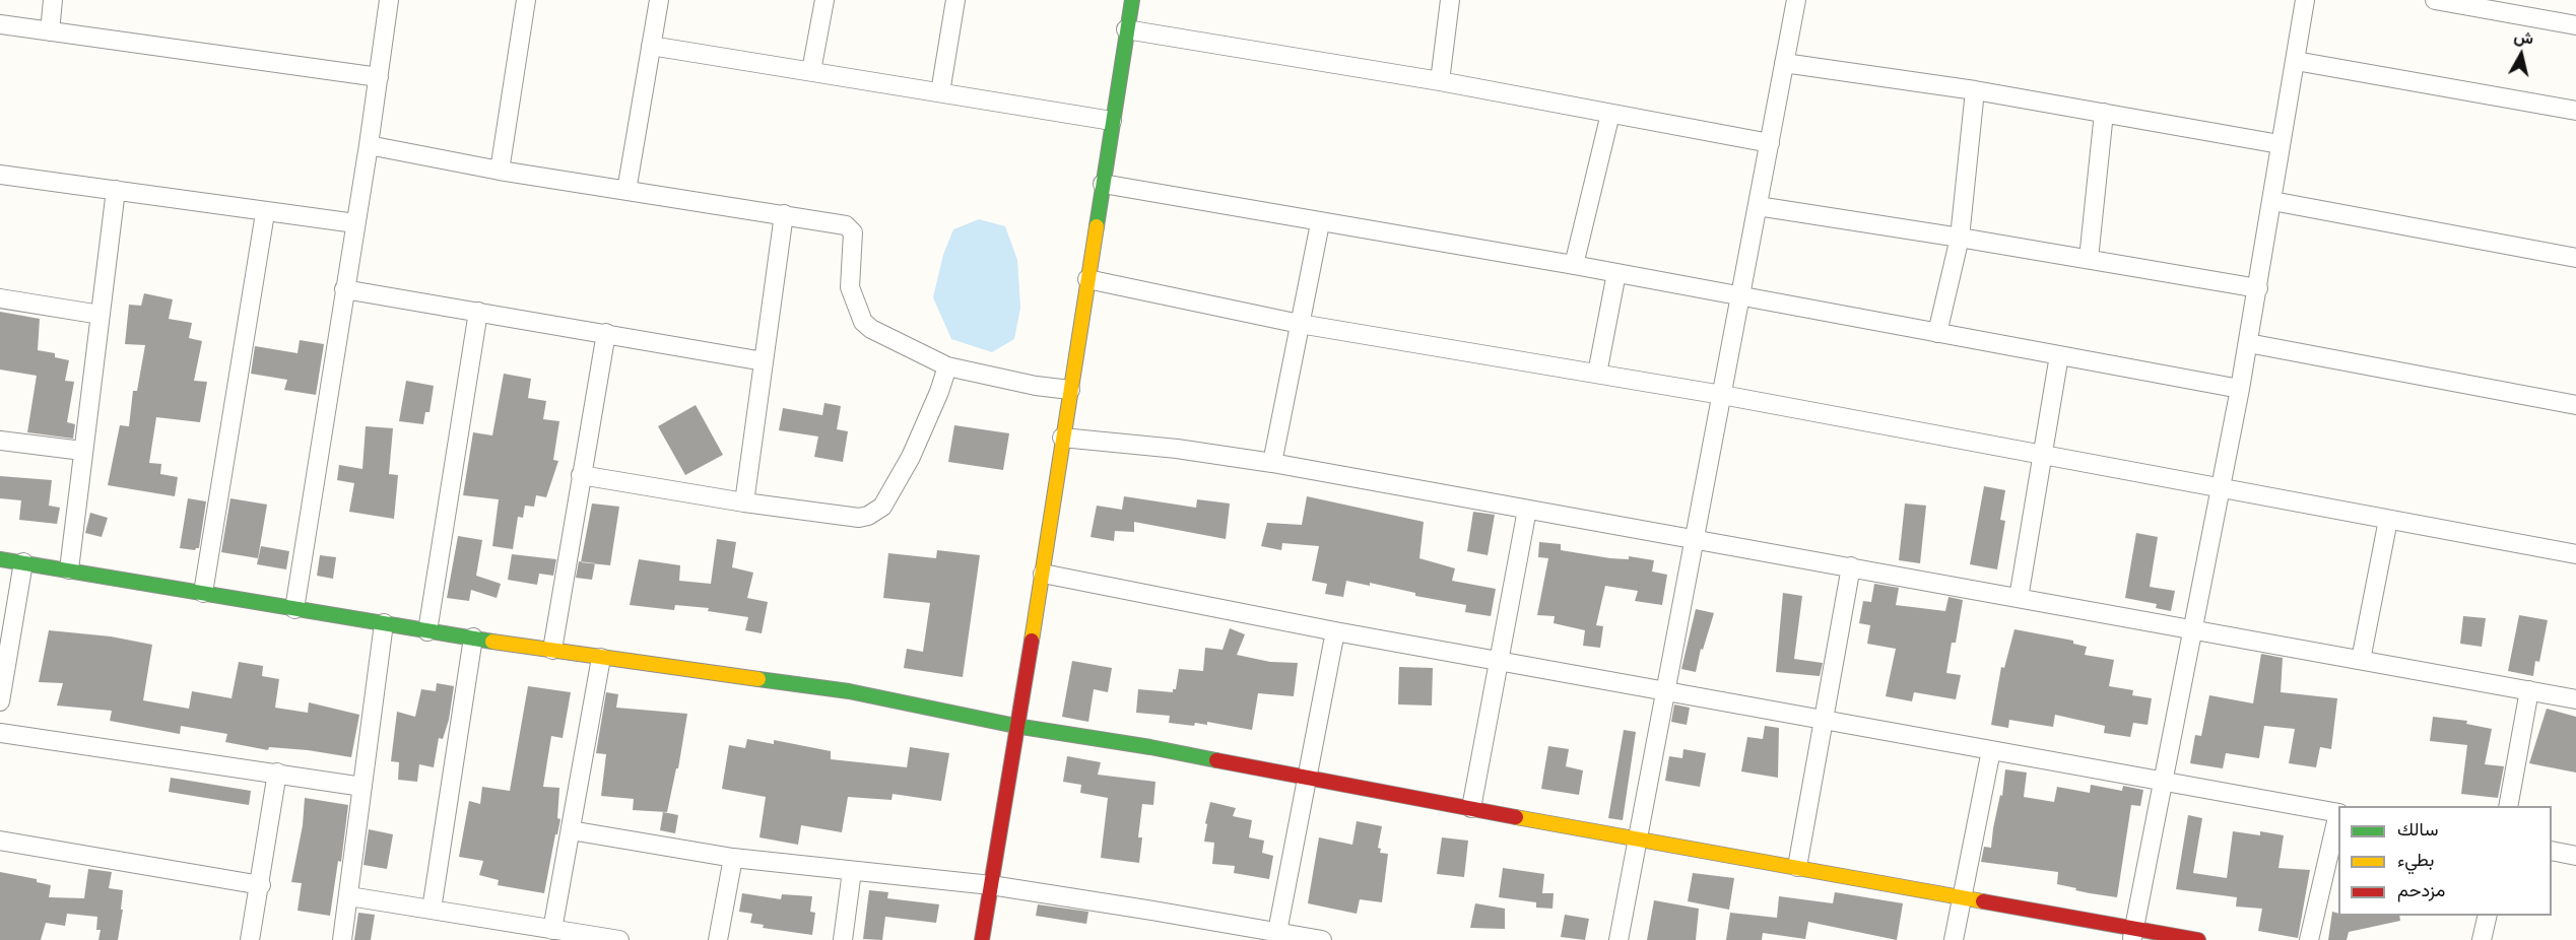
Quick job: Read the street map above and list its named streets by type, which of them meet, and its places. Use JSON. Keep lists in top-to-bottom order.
{
  "legend": ["سالك", "بطيء", "مزدحم"],
  "north": "top"
}
